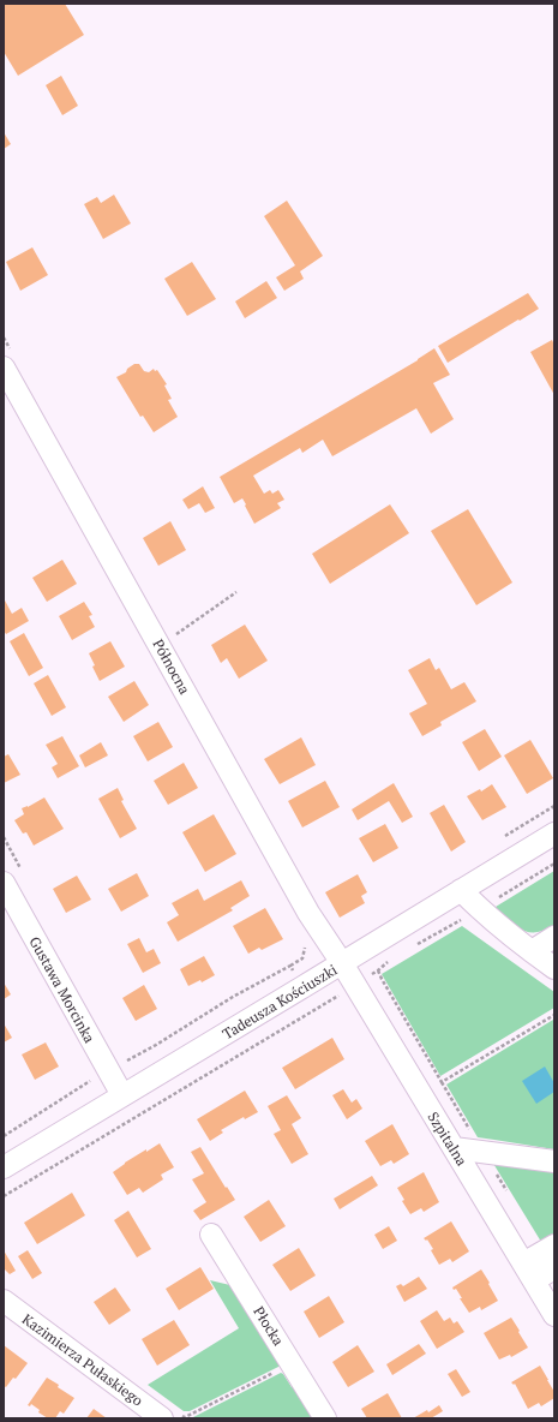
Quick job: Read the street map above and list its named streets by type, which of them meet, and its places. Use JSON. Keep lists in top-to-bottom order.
{
  "streets": {
    "street": [
      "Północna",
      "Gustawa Morcinka",
      "Tadeusza Kościuszki",
      "Szpitalna",
      "Płocka",
      "Kazimierza Pułaskiego"
    ]
  },
  "crossings": [
    ["Północna", "Tadeusza Kościuszki"],
    ["Północna", "Szpitalna"],
    ["Gustawa Morcinka", "Tadeusza Kościuszki"],
    ["Tadeusza Kościuszki", "Szpitalna"]
  ]
}
